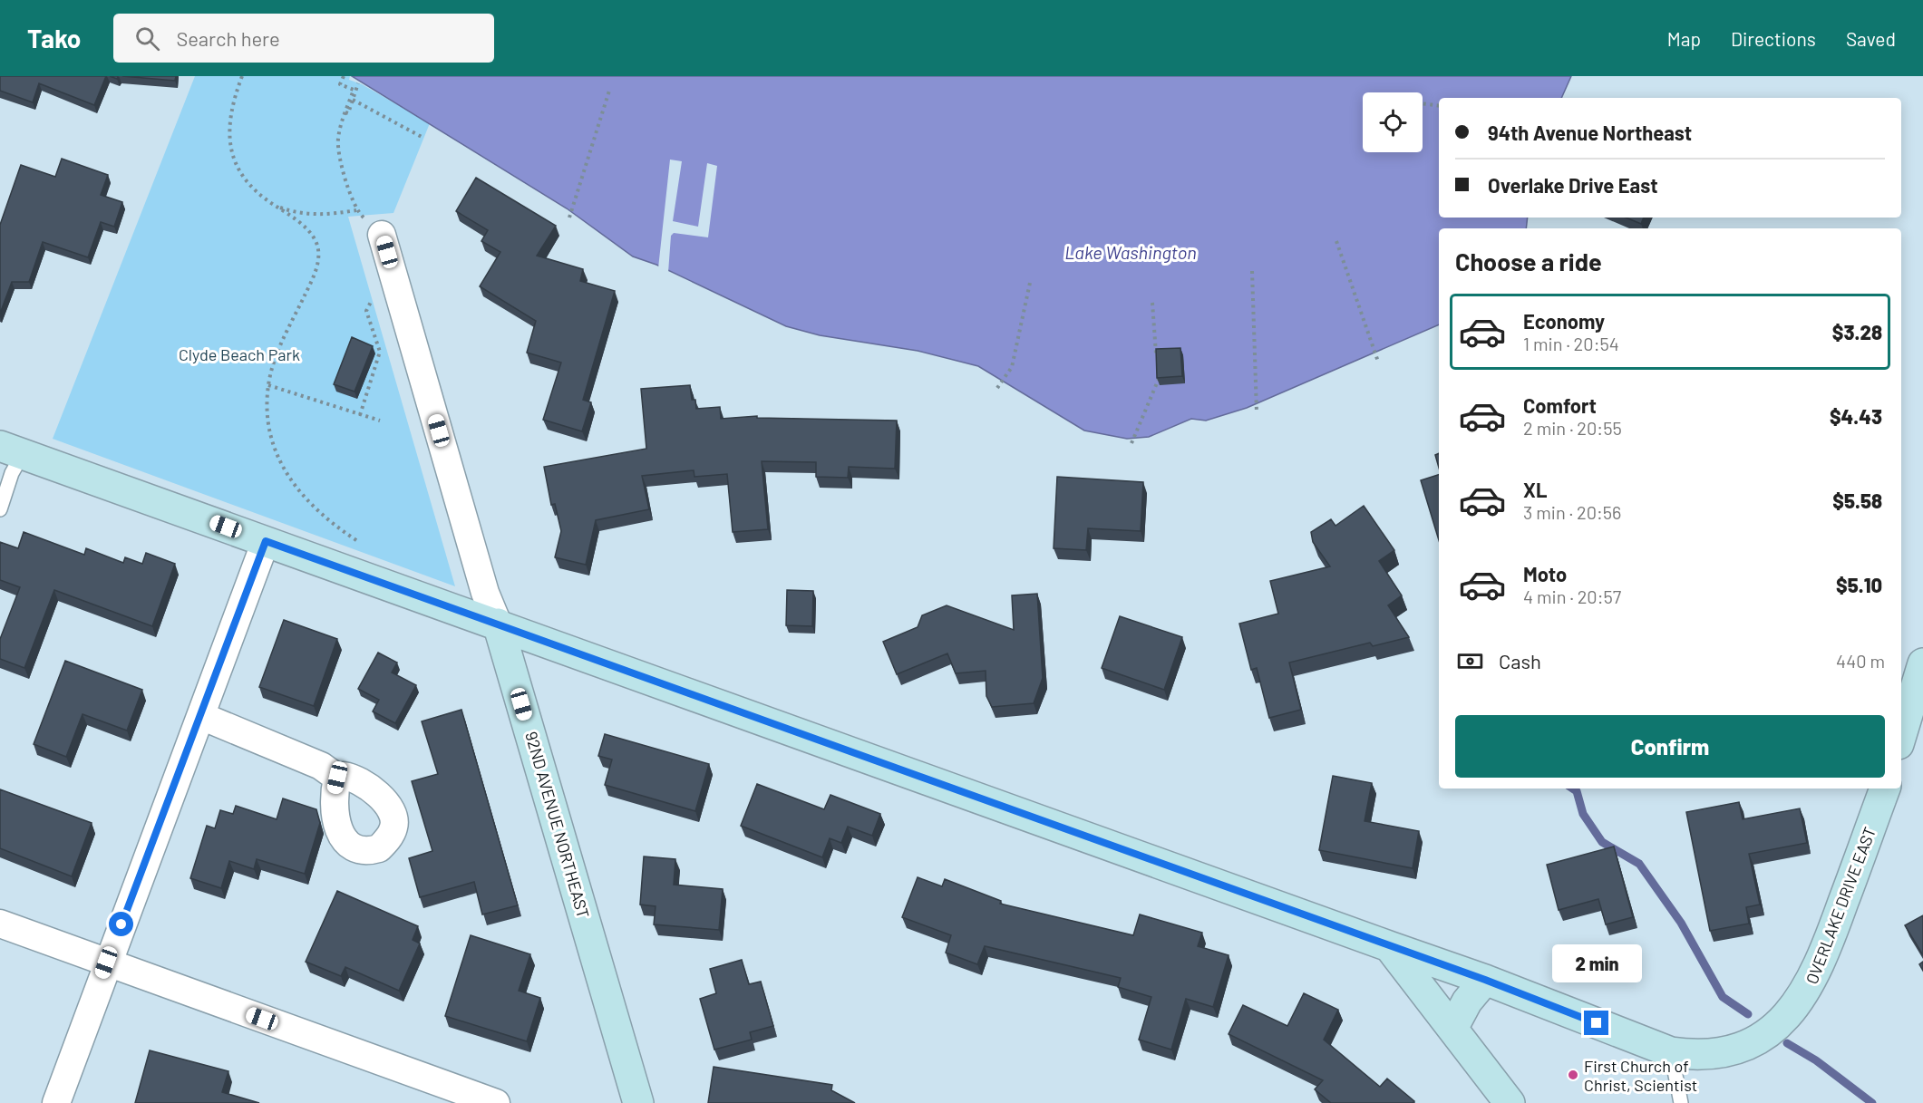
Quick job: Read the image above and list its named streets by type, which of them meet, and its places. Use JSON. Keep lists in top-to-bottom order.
{
  "streets": {
    "main road": ["92ND AVENUE NORTHEAST", "OVERLAKE DRIVE EAST"]
  },
  "crossings": [
    ["92ND AVENUE NORTHEAST", "OVERLAKE DRIVE EAST"]
  ],
  "water": ["Lake Washington"],
  "parks": ["Clyde Beach Park"],
  "places": ["First Church of Christ, Scientist"],
  "page": {
    "header": "Tako",
    "search": "Search here",
    "nav": ["Map", "Directions", "Saved"],
    "banner": ["94th Avenue Northeast", "Overlake Drive East"],
    "heading": "Choose a ride",
    "list": [
      {
        "name": "Economy",
        "note": "1 min · 20:54",
        "value": "$3.28"
      },
      {
        "name": "Comfort",
        "note": "2 min · 20:55",
        "value": "$4.43"
      },
      {
        "name": "XL",
        "note": "3 min · 20:56",
        "value": "$5.58"
      },
      {
        "name": "Moto",
        "note": "4 min · 20:57",
        "value": "$5.10"
      }
    ],
    "pay": ["Cash", "440 m"],
    "buttons": "Confirm",
    "bubble": "2 min"
  }
}
